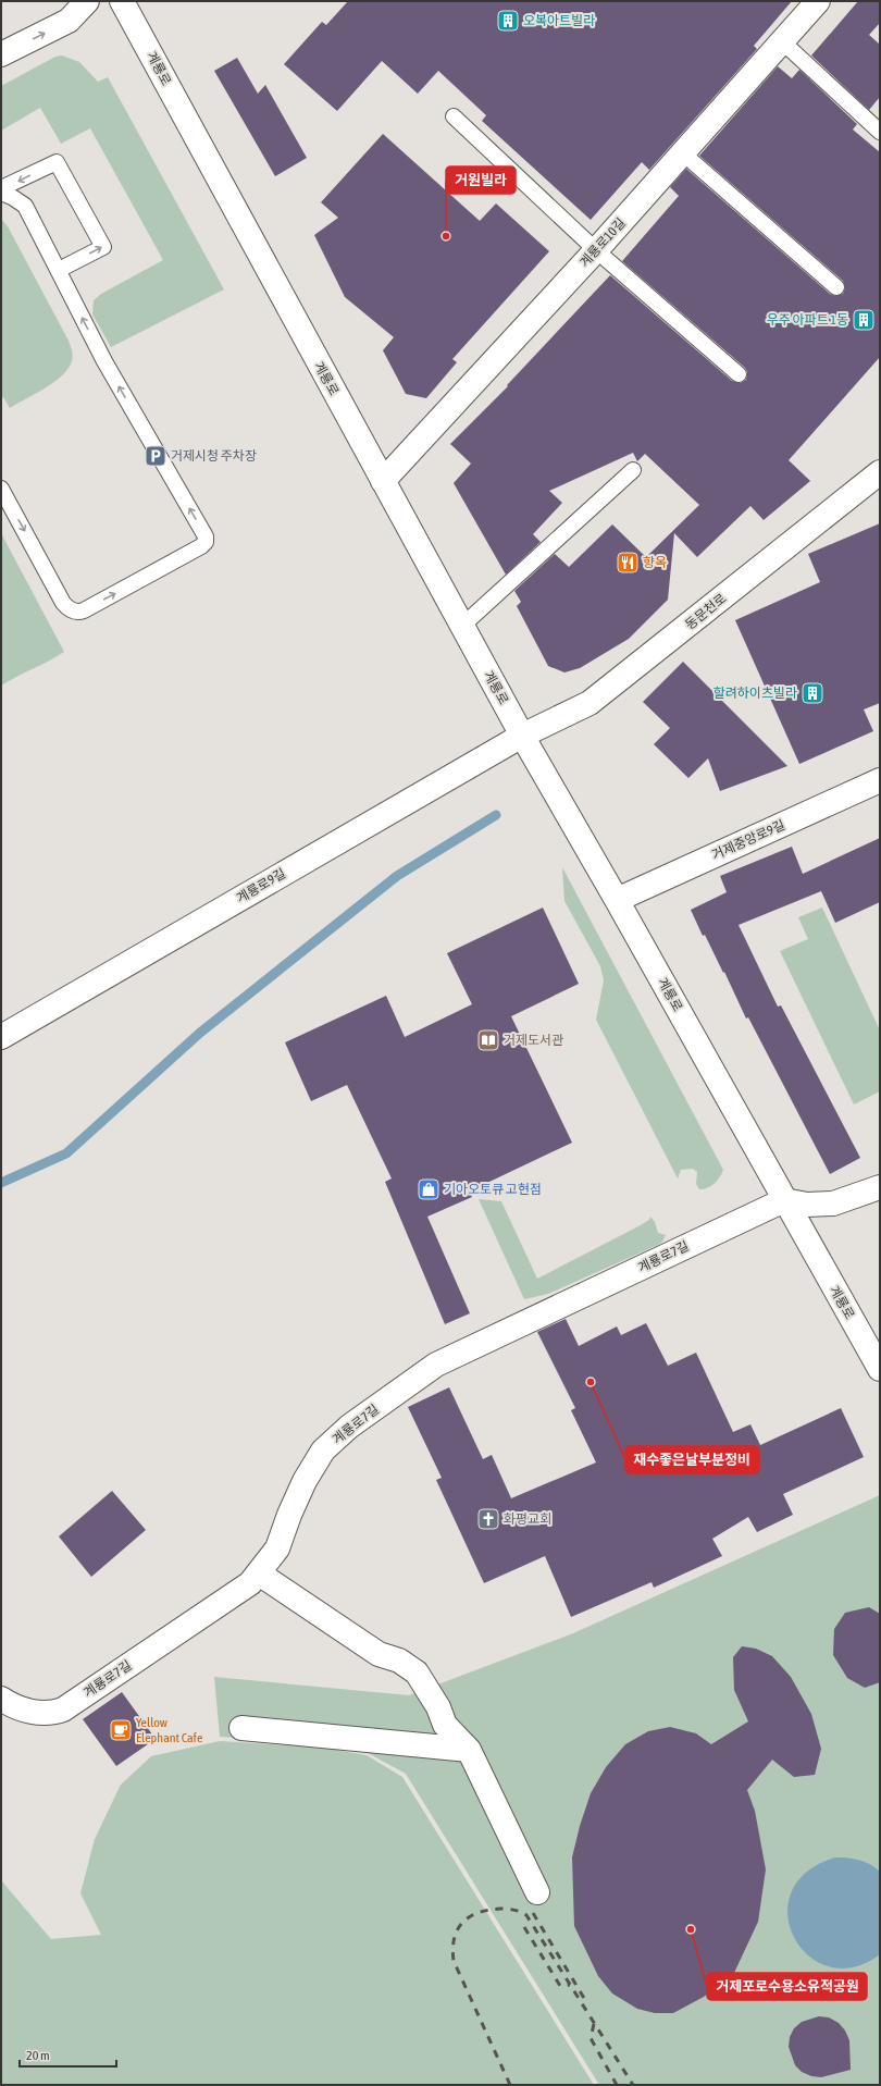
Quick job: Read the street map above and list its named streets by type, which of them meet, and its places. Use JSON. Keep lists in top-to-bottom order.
{
  "streets": {
    "street": [
      "계룡로",
      "계룡로10길",
      "동문천로",
      "거제중앙로9길",
      "계룡로9길",
      "계룡로7길"
    ]
  },
  "crossings": [
    ["계룡로", "계룡로10길"],
    ["계룡로", "동문천로"],
    ["계룡로", "거제중앙로9길"],
    ["계룡로", "계룡로9길"],
    ["계룡로", "계룡로7길"],
    ["동문천로", "계룡로9길"]
  ],
  "places": {
    "building": ["오복아트빌라", "우주 아파트 1동", "할려하이츠빌라"],
    "other": ["거원빌라", "재수좋은날부분정비", "거제포로수용소유적공원"],
    "parking": ["거제시청 주차장"],
    "restaurant": ["향옥"],
    "library": ["거제도서관"],
    "shop": ["기아오토큐 고현점"],
    "church": ["화평교회"],
    "cafe": ["Yellow Elephant Cafe"]
  },
  "scale_bar": "20 m"
}
